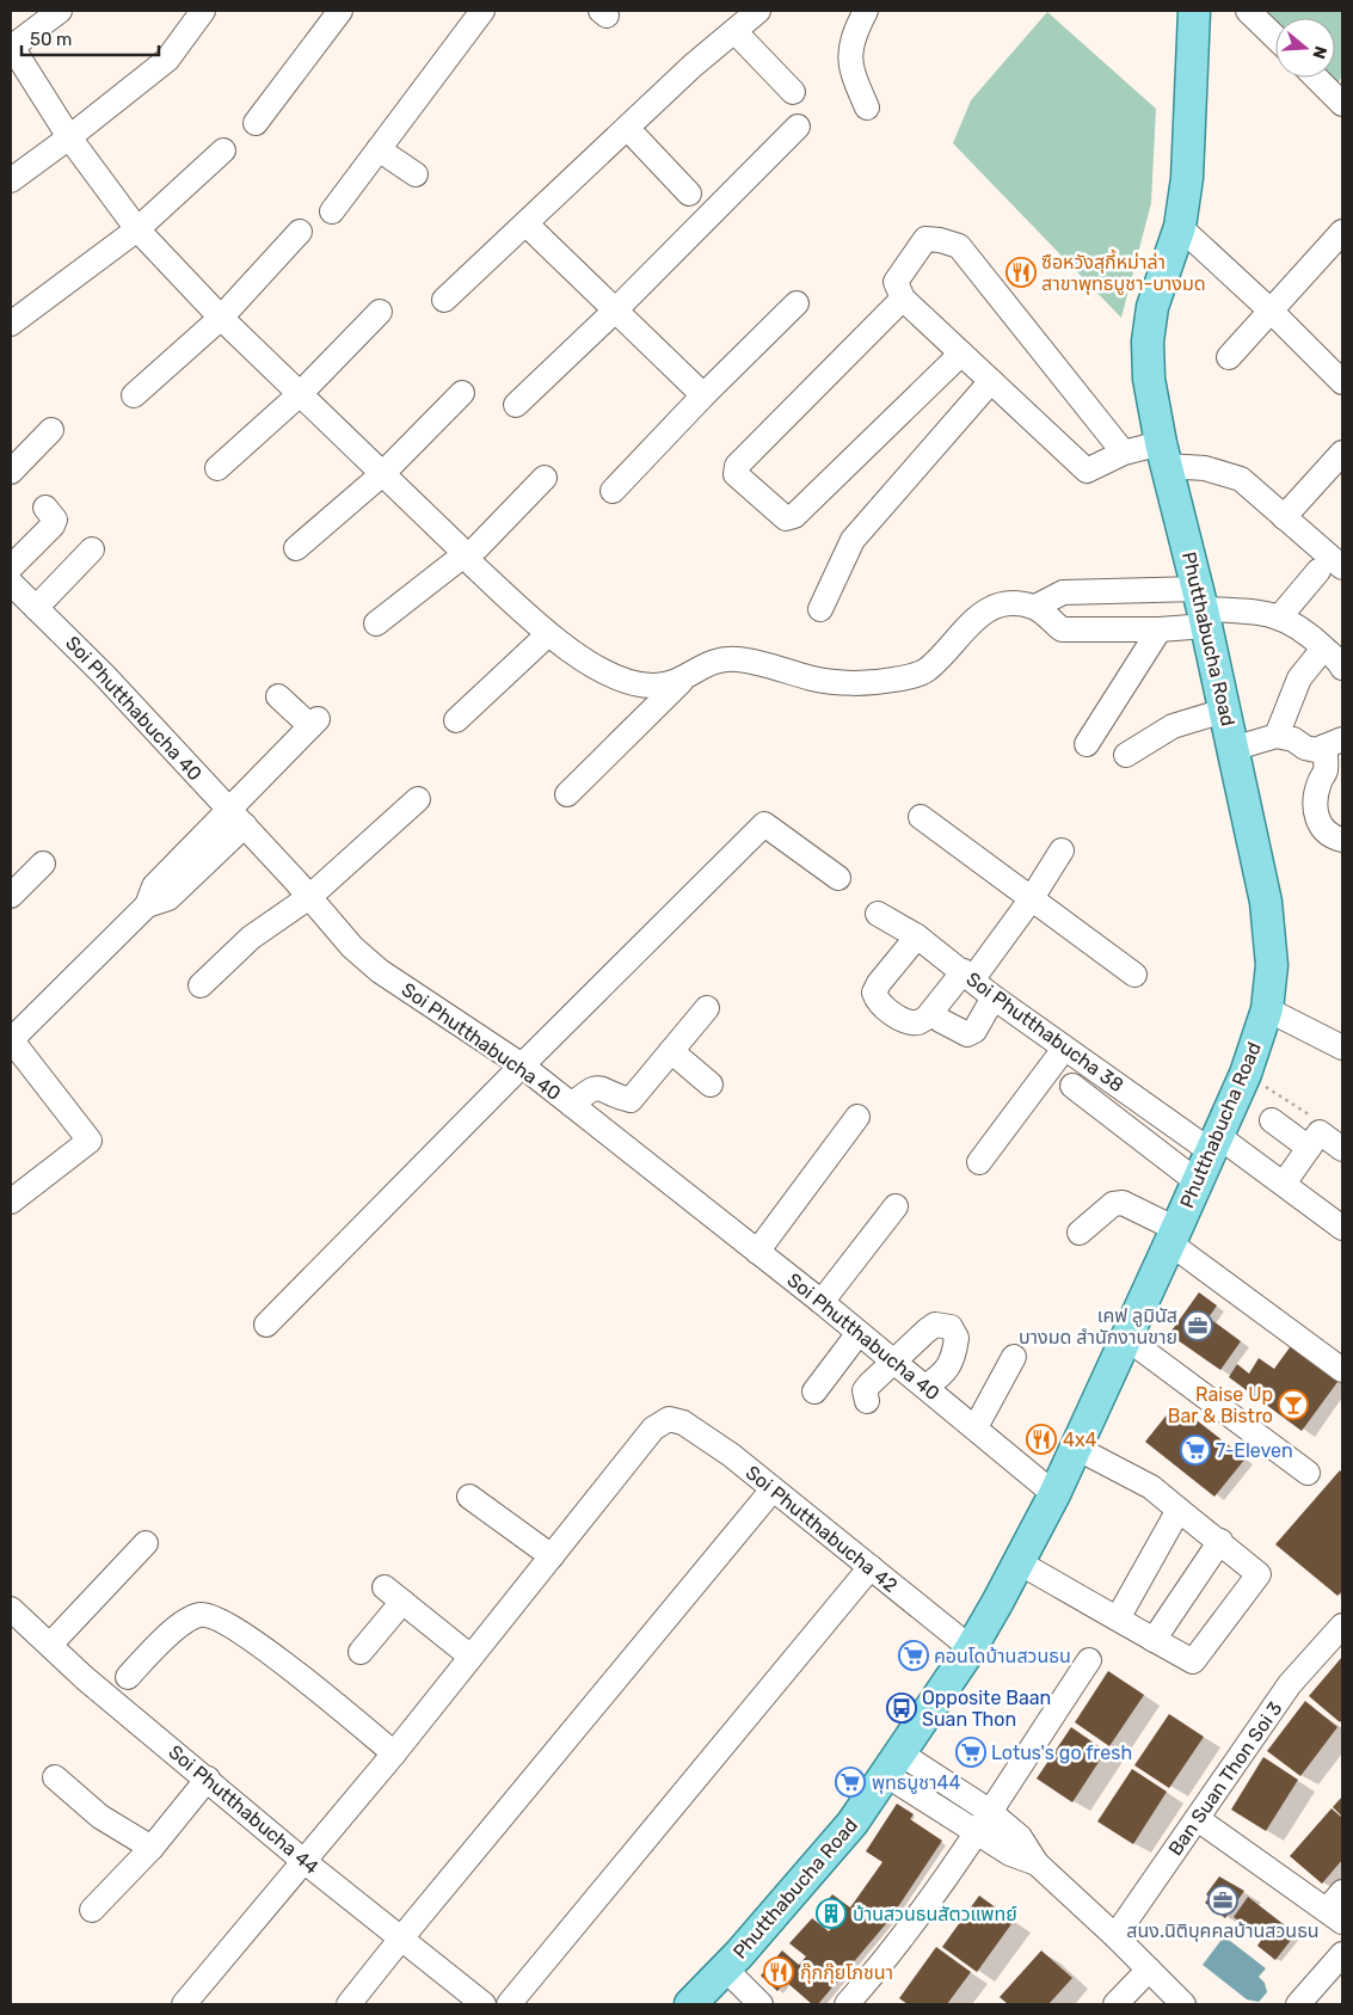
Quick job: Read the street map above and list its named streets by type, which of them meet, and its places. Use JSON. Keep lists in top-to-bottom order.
{
  "streets": {
    "main road": ["Phutthabucha Road"],
    "street": [
      "Soi Phutthabucha 40",
      "Soi Phutthabucha 38",
      "Soi Phutthabucha 42",
      "Ban Suan Thon Soi 3",
      "Soi Phutthabucha 44"
    ]
  },
  "crossings": [
    ["Phutthabucha Road", "Soi Phutthabucha 40"],
    ["Phutthabucha Road", "Soi Phutthabucha 38"],
    ["Phutthabucha Road", "Soi Phutthabucha 42"]
  ],
  "places": {
    "restaurant": ["ซือหวังสุกี้หม่าล่า สาขาพุทธบูชา-บางมด", "4x4", "กุ๊กกุ๊ยโภชนา"],
    "office": ["เคฟ ลูมินัส บางมด สำนักงานขาย", "สนง.นิติบุคคลบ้านสวนธน"],
    "bar": ["Raise Up Bar & Bistro"],
    "supermarket": [
      "7-Eleven",
      "คอนโดบ้านสวนธน",
      "Lotus's go fresh",
      "พุทธบูชา44"
    ],
    "bus stop": ["Opposite Baan Suan Thon"],
    "building": ["บ้านสวนธนสัตวแพทย์"]
  },
  "scale_bar": "50 m",
  "north": "right"
}
